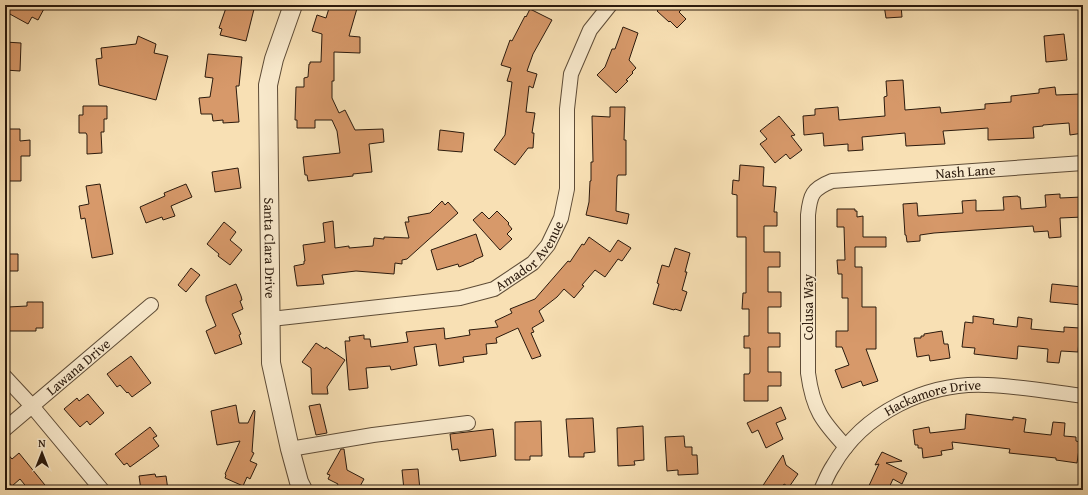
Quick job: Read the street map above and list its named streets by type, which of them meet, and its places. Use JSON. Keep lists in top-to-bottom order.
{
  "streets": {
    "street": [
      "Nash Lane",
      "Santa Clara Drive",
      "Amador Avenue",
      "Colusa Way",
      "Lawana Drive",
      "Hackamore Drive"
    ]
  },
  "crossings": [
    ["Nash Lane", "Colusa Way"],
    ["Santa Clara Drive", "Amador Avenue"],
    ["Colusa Way", "Hackamore Drive"]
  ],
  "north": "top"
}
